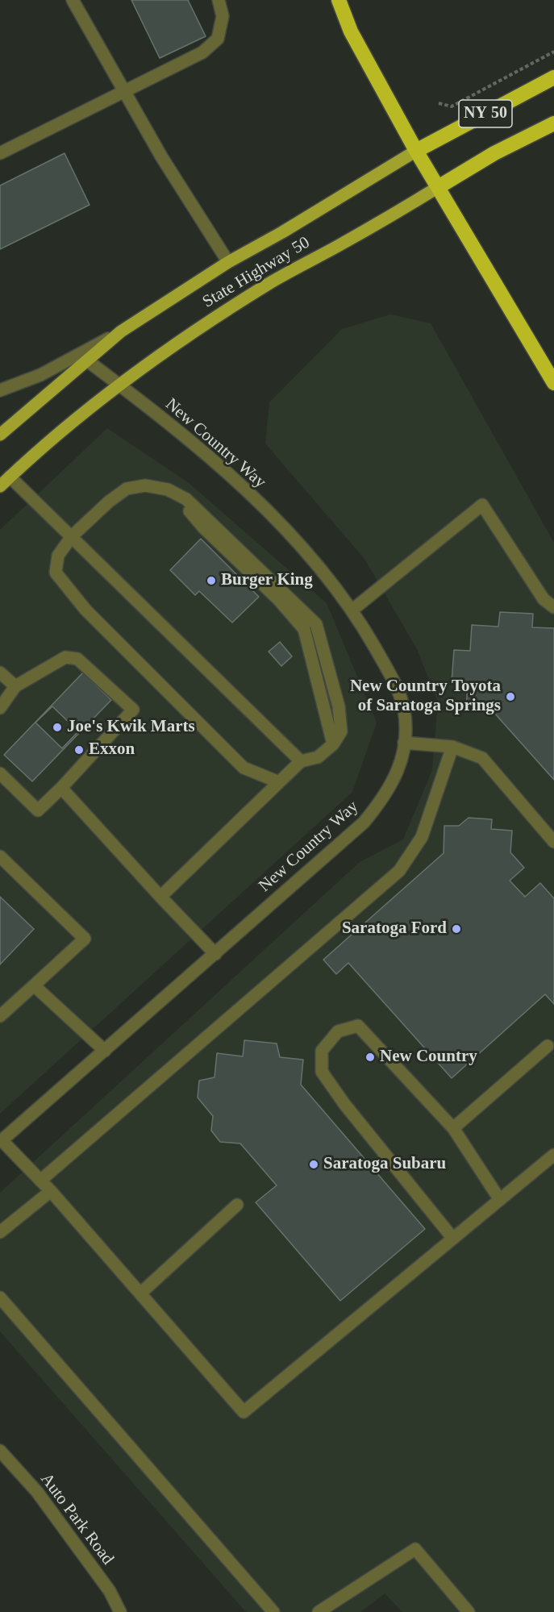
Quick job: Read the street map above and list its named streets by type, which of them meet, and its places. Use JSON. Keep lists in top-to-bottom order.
{
  "streets": {
    "highway": ["NY 50", "State Highway 50"],
    "street": ["New Country Way", "Auto Park Road"]
  },
  "crossings": [
    ["State Highway 50", "New Country Way"]
  ],
  "places": [
    "Burger King",
    "New Country Toyota of Saratoga Springs",
    "Joe's Kwik Marts",
    "Exxon",
    "Saratoga Ford",
    "New Country",
    "Saratoga Subaru"
  ]
}
